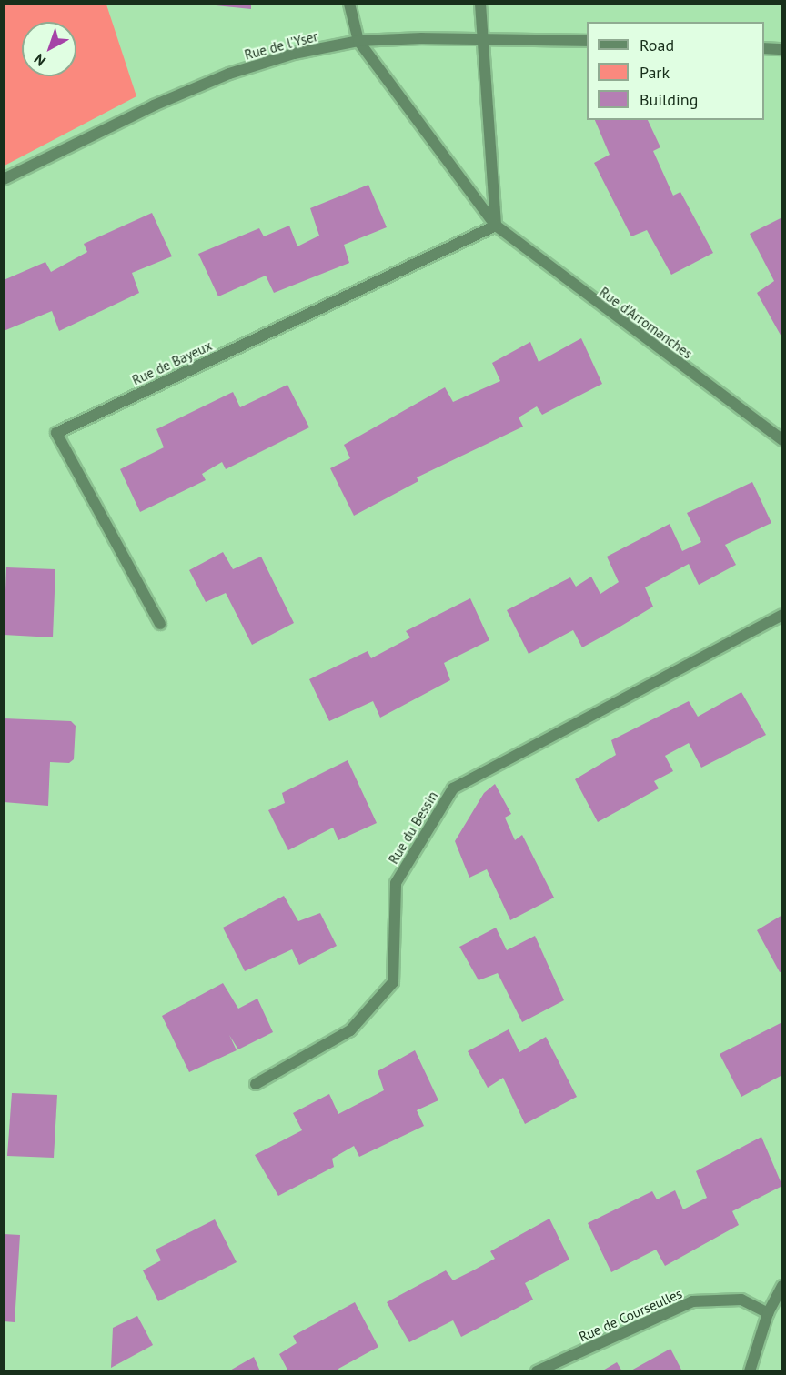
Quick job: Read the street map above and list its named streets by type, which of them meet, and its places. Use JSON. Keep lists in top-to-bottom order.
{
  "streets": {
    "street": [
      "Rue de l'Yser",
      "Rue d'Arromanches",
      "Rue de Bayeux",
      "Rue du Bessin",
      "Rue de Courseulles"
    ]
  },
  "crossings": [
    ["Rue de l'Yser", "Rue d'Arromanches"],
    ["Rue d'Arromanches", "Rue de Bayeux"]
  ],
  "legend": ["Road", "Park", "Building"],
  "north": "bottom left"
}
